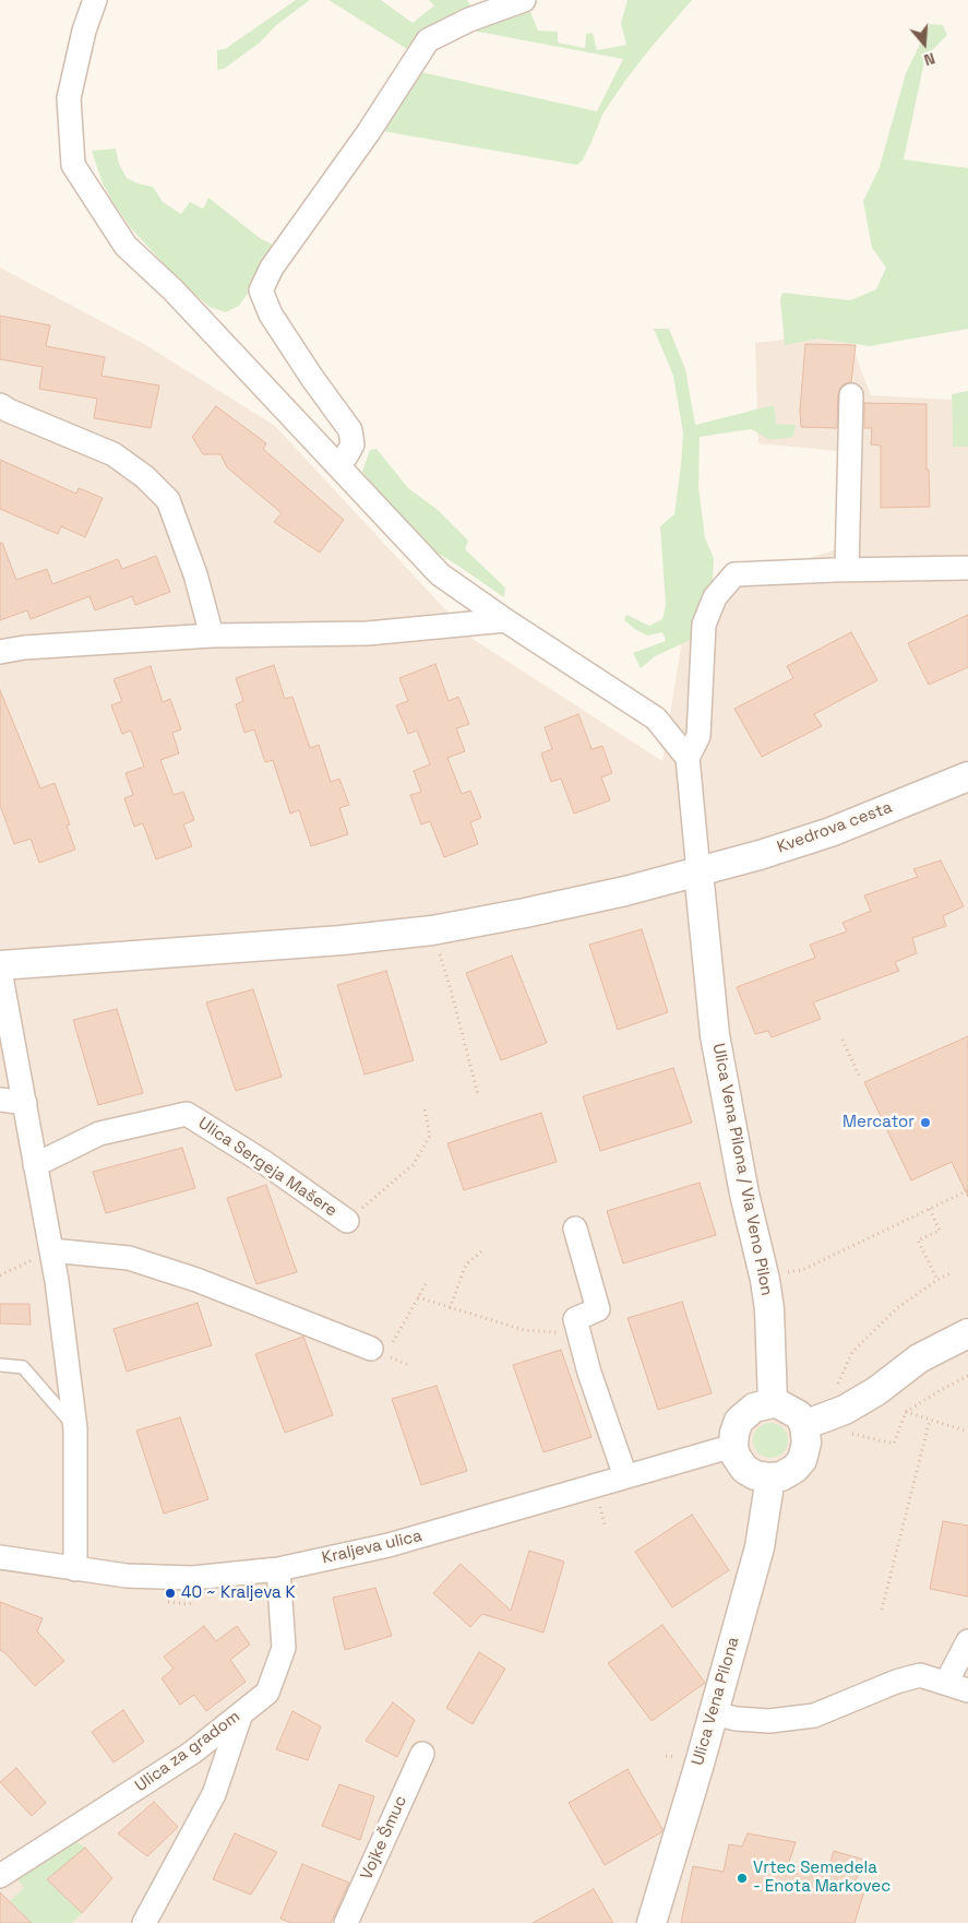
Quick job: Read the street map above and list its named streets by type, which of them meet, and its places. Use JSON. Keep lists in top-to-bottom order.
{
  "streets": {
    "street": [
      "Kvedrova cesta",
      "Ulica Sergeja Mašere",
      "Ulica Vena Pilona / Via Veno Pilon",
      "Kraljeva ulica",
      "Ulica Vena Pilona",
      "Ulica za gradom",
      "Vojke Šmuc"
    ]
  },
  "crossings": [
    ["Kvedrova cesta", "Ulica Vena Pilona / Via Veno Pilon"],
    ["Ulica Vena Pilona / Via Veno Pilon", "Kraljeva ulica"],
    ["Ulica Vena Pilona / Via Veno Pilon", "Ulica Vena Pilona"],
    ["Kraljeva ulica", "Ulica Vena Pilona"],
    ["Kraljeva ulica", "Ulica za gradom"]
  ],
  "places": ["Mercator", "40 ~ Kraljeva K", "Vrtec Semedela - Enota Markovec"],
  "north": "bottom"
}
